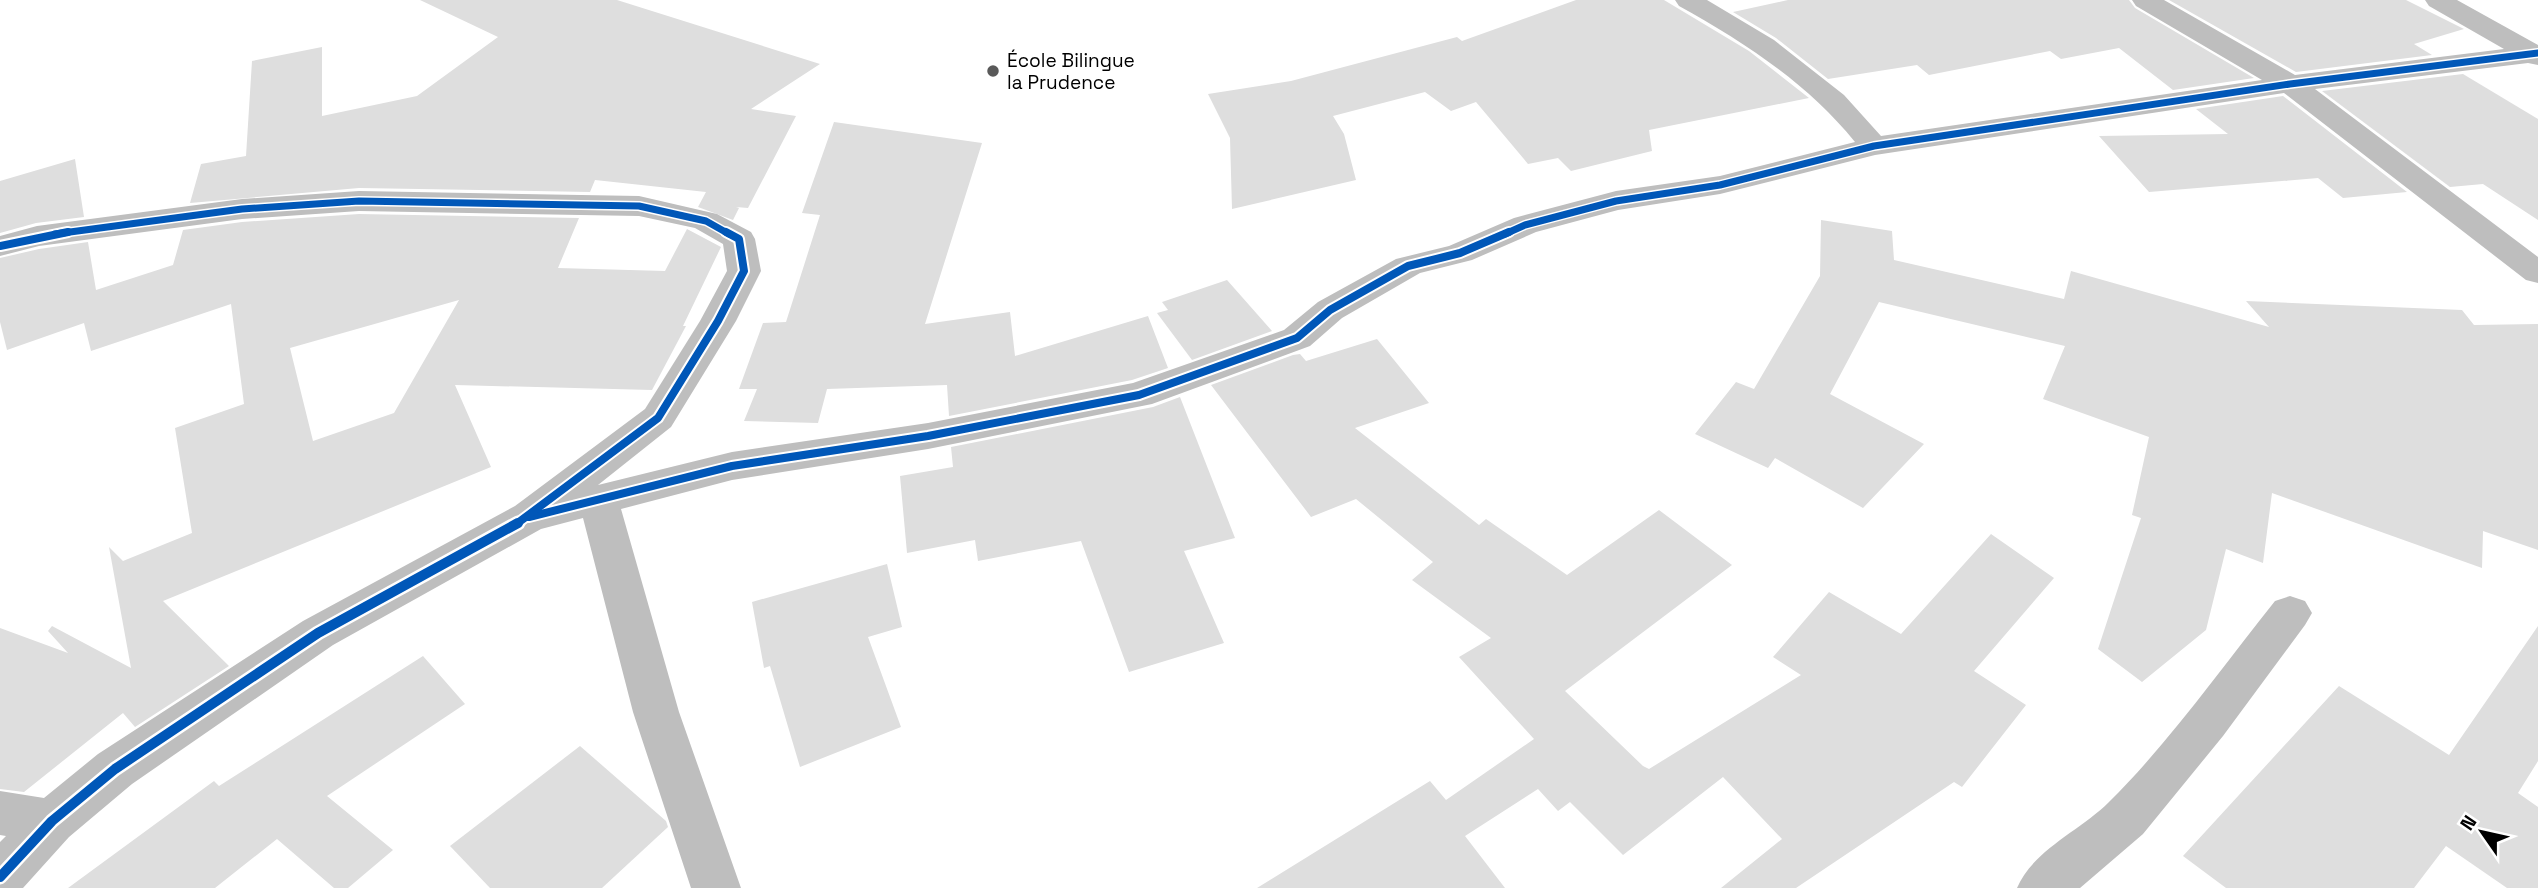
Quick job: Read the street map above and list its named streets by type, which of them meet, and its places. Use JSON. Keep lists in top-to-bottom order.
{
  "places": ["École Bilingue la Prudence"],
  "north": "top left"
}
